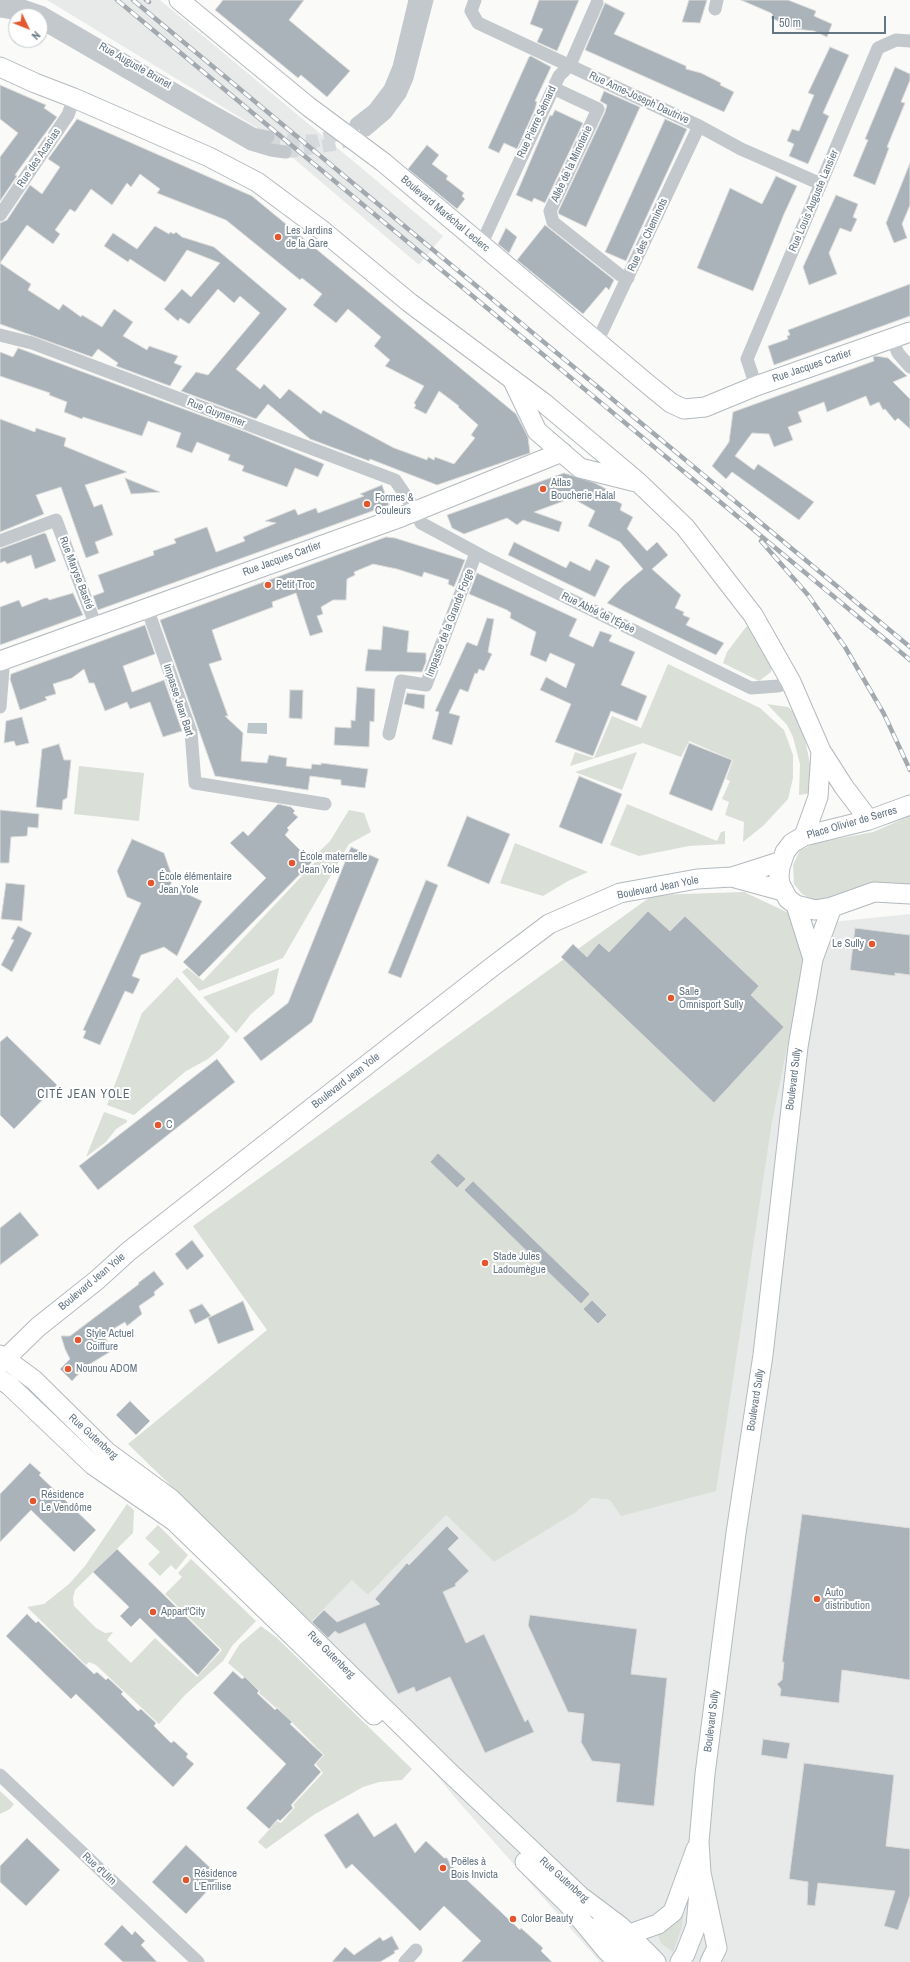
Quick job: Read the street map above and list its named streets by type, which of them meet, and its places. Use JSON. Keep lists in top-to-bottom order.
{
  "streets": {
    "main road": [
      "Boulevard Maréchal Leclerc",
      "Rue Jacques Cartier",
      "Place Olivier de Serres",
      "Boulevard Jean Yole",
      "Boulevard Sully",
      "Rue Gutenberg"
    ],
    "street": [
      "Rue Auguste Brunet",
      "Rue Anne-Joseph Dautrive",
      "Rue Pierre Sémard",
      "Rue des Acacias",
      "Allée de la Minoterie",
      "Rue Louis Auguste Lansier",
      "Rue des Cheminots",
      "Rue Guynemer",
      "Rue Maryse Bastié",
      "Rue Abbé de l'Épée",
      "Impasse de la Grande Forge",
      "Impasse Jean Bart",
      "Rue d'Ulm"
    ]
  },
  "crossings": [
    ["Rue Anne-Joseph Dautrive", "Rue Pierre Sémard"],
    ["Rue Anne-Joseph Dautrive", "Rue Louis Auguste Lansier"],
    ["Rue Anne-Joseph Dautrive", "Rue des Cheminots"],
    ["Rue Pierre Sémard", "Allée de la Minoterie"],
    ["Rue Pierre Sémard", "Boulevard Maréchal Leclerc"],
    ["Allée de la Minoterie", "Rue des Cheminots"],
    ["Rue Louis Auguste Lansier", "Rue Jacques Cartier"],
    ["Boulevard Maréchal Leclerc", "Rue des Cheminots"],
    ["Boulevard Maréchal Leclerc", "Rue Jacques Cartier"],
    ["Rue Jacques Cartier", "Rue Guynemer"],
    ["Rue Jacques Cartier", "Rue Maryse Bastié"],
    ["Rue Jacques Cartier", "Rue Abbé de l'Épée"],
    ["Rue Jacques Cartier", "Impasse Jean Bart"],
    ["Rue Guynemer", "Rue Abbé de l'Épée"],
    ["Rue Abbé de l'Épée", "Impasse de la Grande Forge"],
    ["Place Olivier de Serres", "Boulevard Jean Yole"],
    ["Boulevard Jean Yole", "Rue Gutenberg"],
    ["Boulevard Sully", "Rue Gutenberg"]
  ],
  "districts": ["CITÉ JEAN YOLE"],
  "places": [
    "Les Jardins de la Gare",
    "Atlas Boucherie Halal",
    "Formes & Couleurs",
    "Petit Troc",
    "École maternelle Jean Yole",
    "École élémentaire Jean Yole",
    "Le Sully",
    "Salle Omnisport Sully",
    "C",
    "Stade Jules Ladoumègue",
    "Style Actuel Coiffure",
    "Nounou ADOM",
    "Résidence Le Vendôme",
    "Auto distribution",
    "Appart'City",
    "Poëles à Bois Invicta",
    "Résidence L'Enrilise",
    "Color Beauty"
  ],
  "scale_bar": "50 m",
  "north": "bottom right"
}
